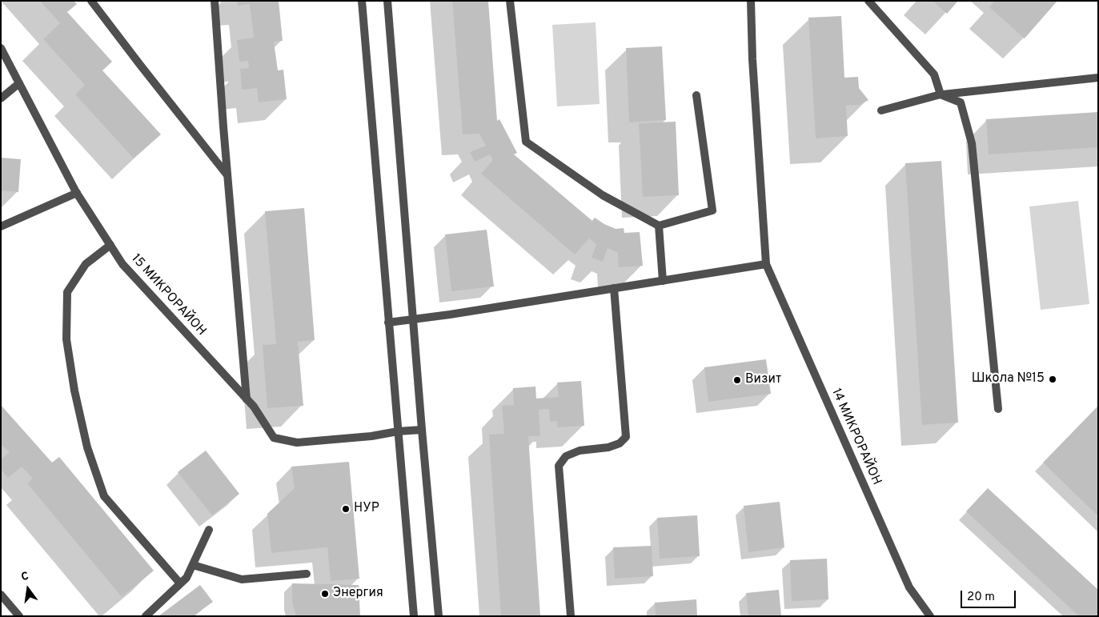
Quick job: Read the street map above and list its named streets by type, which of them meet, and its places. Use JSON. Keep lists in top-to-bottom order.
{
  "streets": {
    "street": ["15 МИКРОРАЙОН", "14 МИКРОРАЙОН"]
  },
  "places": [
    "Школа №15",
    "Визит",
    "НУР",
    "Энергия"
  ],
  "scale_bar": "20 m",
  "north": "top"
}
